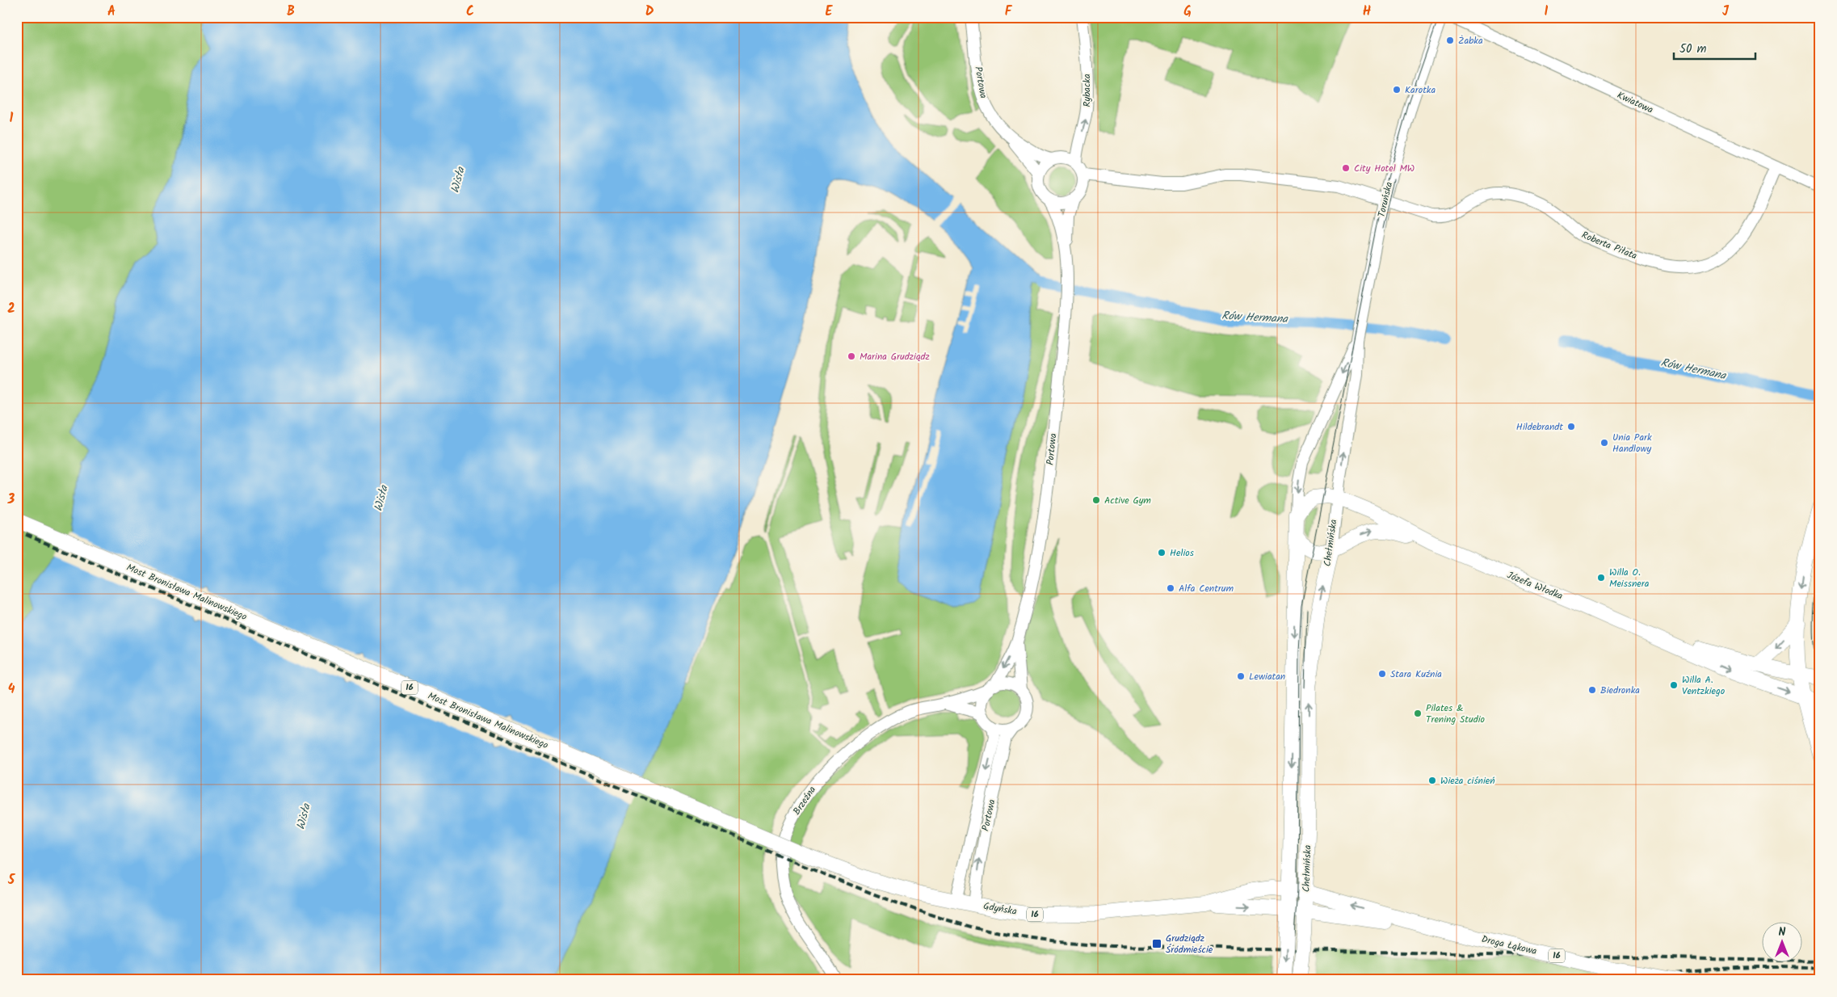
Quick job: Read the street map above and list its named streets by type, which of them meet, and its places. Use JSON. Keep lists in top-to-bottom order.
{
  "streets": {
    "main road": [
      "Chełmińska",
      "Józefa Włodka",
      "Most Bronisława Malinowskiego",
      "16",
      "Gdyńska",
      "Droga Łąkowa"
    ],
    "street": [
      "Portowa",
      "Rybacka",
      "Kwiatowa",
      "Toruńska",
      "Roberta Piłata",
      "Brzeźna"
    ]
  },
  "crossings": [
    ["Portowa", "Rybacka"],
    ["Portowa", "Roberta Piłata"],
    ["Portowa", "Brzeźna"],
    ["Portowa", "Gdyńska"],
    ["Rybacka", "Roberta Piłata"],
    ["Kwiatowa", "Roberta Piłata"],
    ["Toruńska", "Roberta Piłata"],
    ["Toruńska", "Chełmińska"],
    ["Toruńska", "Józefa Włodka"],
    ["Chełmińska", "Józefa Włodka"],
    ["Chełmińska", "Gdyńska"],
    ["Chełmińska", "Droga Łąkowa"],
    ["Most Bronisława Malinowskiego", "Gdyńska"],
    ["Gdyńska", "Droga Łąkowa"]
  ],
  "one_way": ["Rybacka"],
  "water": ["Wisła", "Rów Hermana"],
  "places": {
    "other": [
      "Żabka",
      "Karotka",
      "City Hotel MW",
      "Marina Grudziądz",
      "Hildebrandt",
      "Unia Park Handlowy",
      "Active Gym",
      "Helios",
      "Willa O. Meissnera",
      "Alfa Centrum",
      "Stara Kuźnia",
      "Lewiatan",
      "Willa A. Ventzkiego",
      "Biedronka",
      "Pilates & Trening Studio",
      "Wieża ciśnień"
    ],
    "transit": ["Grudziądz Śródmieście"]
  },
  "scale_bar": "50 m",
  "north": "top",
  "grid": {
    "columns": [
      "A",
      "B",
      "C",
      "D",
      "E",
      "F",
      "G",
      "H",
      "I",
      "J"
    ],
    "rows": [
      "1",
      "2",
      "3",
      "4",
      "5"
    ]
  }
}
